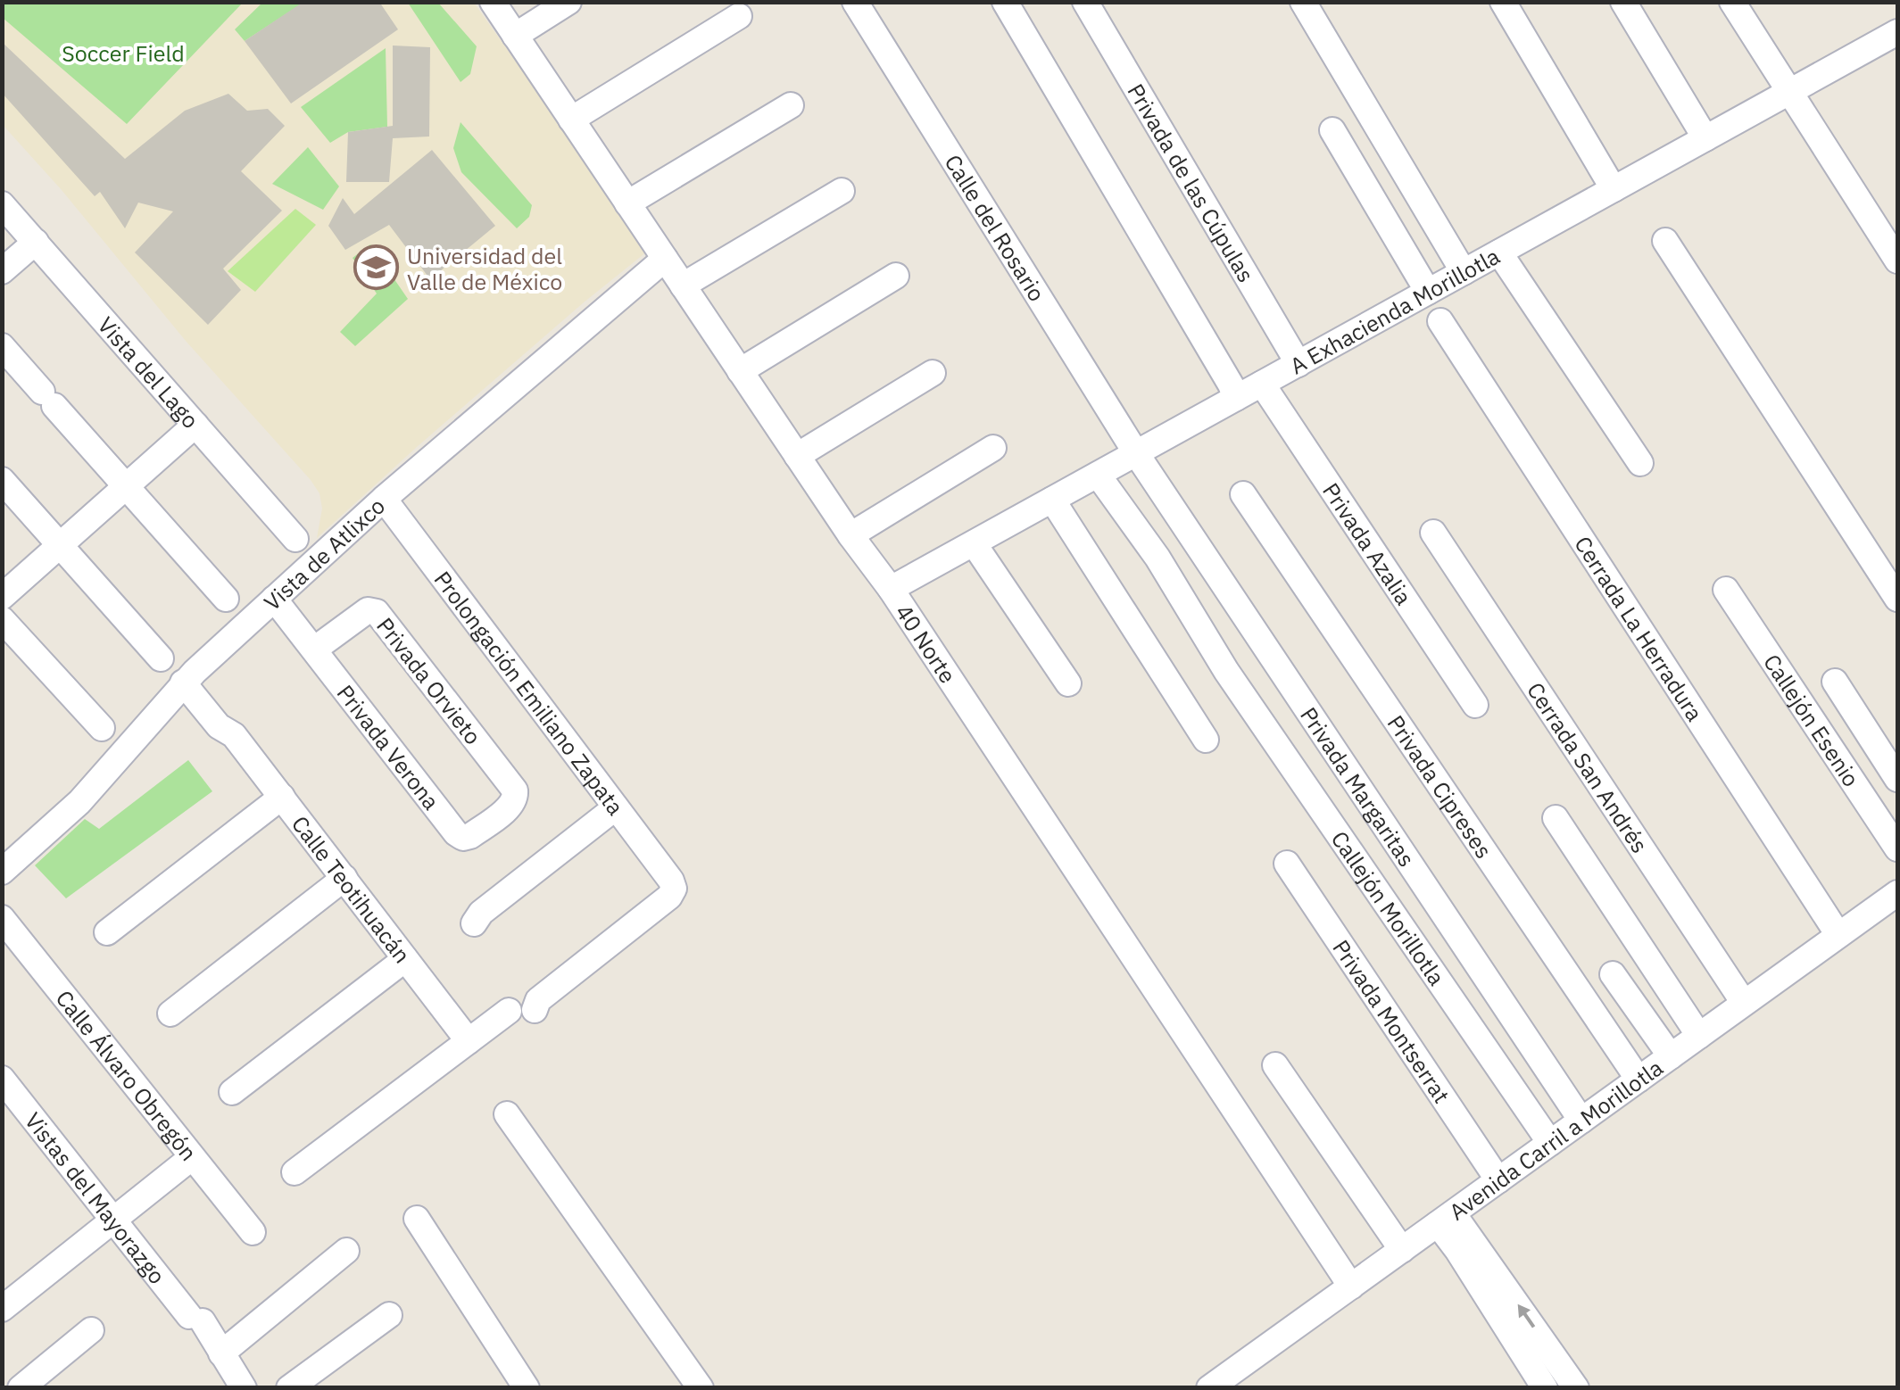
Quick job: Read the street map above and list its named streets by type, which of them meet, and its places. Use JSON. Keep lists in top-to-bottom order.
{
  "streets": {
    "street": [
      "Privada de las Cúpulas",
      "Calle del Rosario",
      "A Exhacienda Morillotla",
      "Vista del Lago",
      "Privada Azalia",
      "Vista de Atlixco",
      "Cerrada La Herradura",
      "40 Norte",
      "Privada Orvieto",
      "Prolongación Emiliano Zapata",
      "Callejón Esenio",
      "Privada Verona",
      "Cerrada San Andrés",
      "Privada Margaritas",
      "Privada Cipreses",
      "Calle Teotihuacán",
      "Callejón Morillotla",
      "Privada Montserrat",
      "Calle Álvaro Obregón",
      "Avenida Carril a Morillotla",
      "Vistas del Mayorazgo"
    ]
  },
  "crossings": [
    ["Privada de las Cúpulas", "A Exhacienda Morillotla"],
    ["Calle del Rosario", "A Exhacienda Morillotla"],
    ["Calle del Rosario", "Privada Margaritas"],
    ["A Exhacienda Morillotla", "Privada Azalia"],
    ["A Exhacienda Morillotla", "40 Norte"],
    ["A Exhacienda Morillotla", "Privada Margaritas"],
    ["A Exhacienda Morillotla", "Callejón Morillotla"],
    ["Vista de Atlixco", "40 Norte"],
    ["Vista de Atlixco", "Prolongación Emiliano Zapata"],
    ["Vista de Atlixco", "Privada Verona"],
    ["Vista de Atlixco", "Calle Teotihuacán"],
    ["Cerrada La Herradura", "Avenida Carril a Morillotla"],
    ["40 Norte", "Avenida Carril a Morillotla"],
    ["Privada Orvieto", "Privada Verona"],
    ["Cerrada San Andrés", "Avenida Carril a Morillotla"],
    ["Privada Margaritas", "Avenida Carril a Morillotla"],
    ["Privada Cipreses", "Avenida Carril a Morillotla"],
    ["Callejón Morillotla", "Avenida Carril a Morillotla"],
    ["Privada Montserrat", "Avenida Carril a Morillotla"]
  ],
  "parks": ["Soccer Field"],
  "places": {
    "school or university": ["Universidad del Valle de México"]
  }
}
